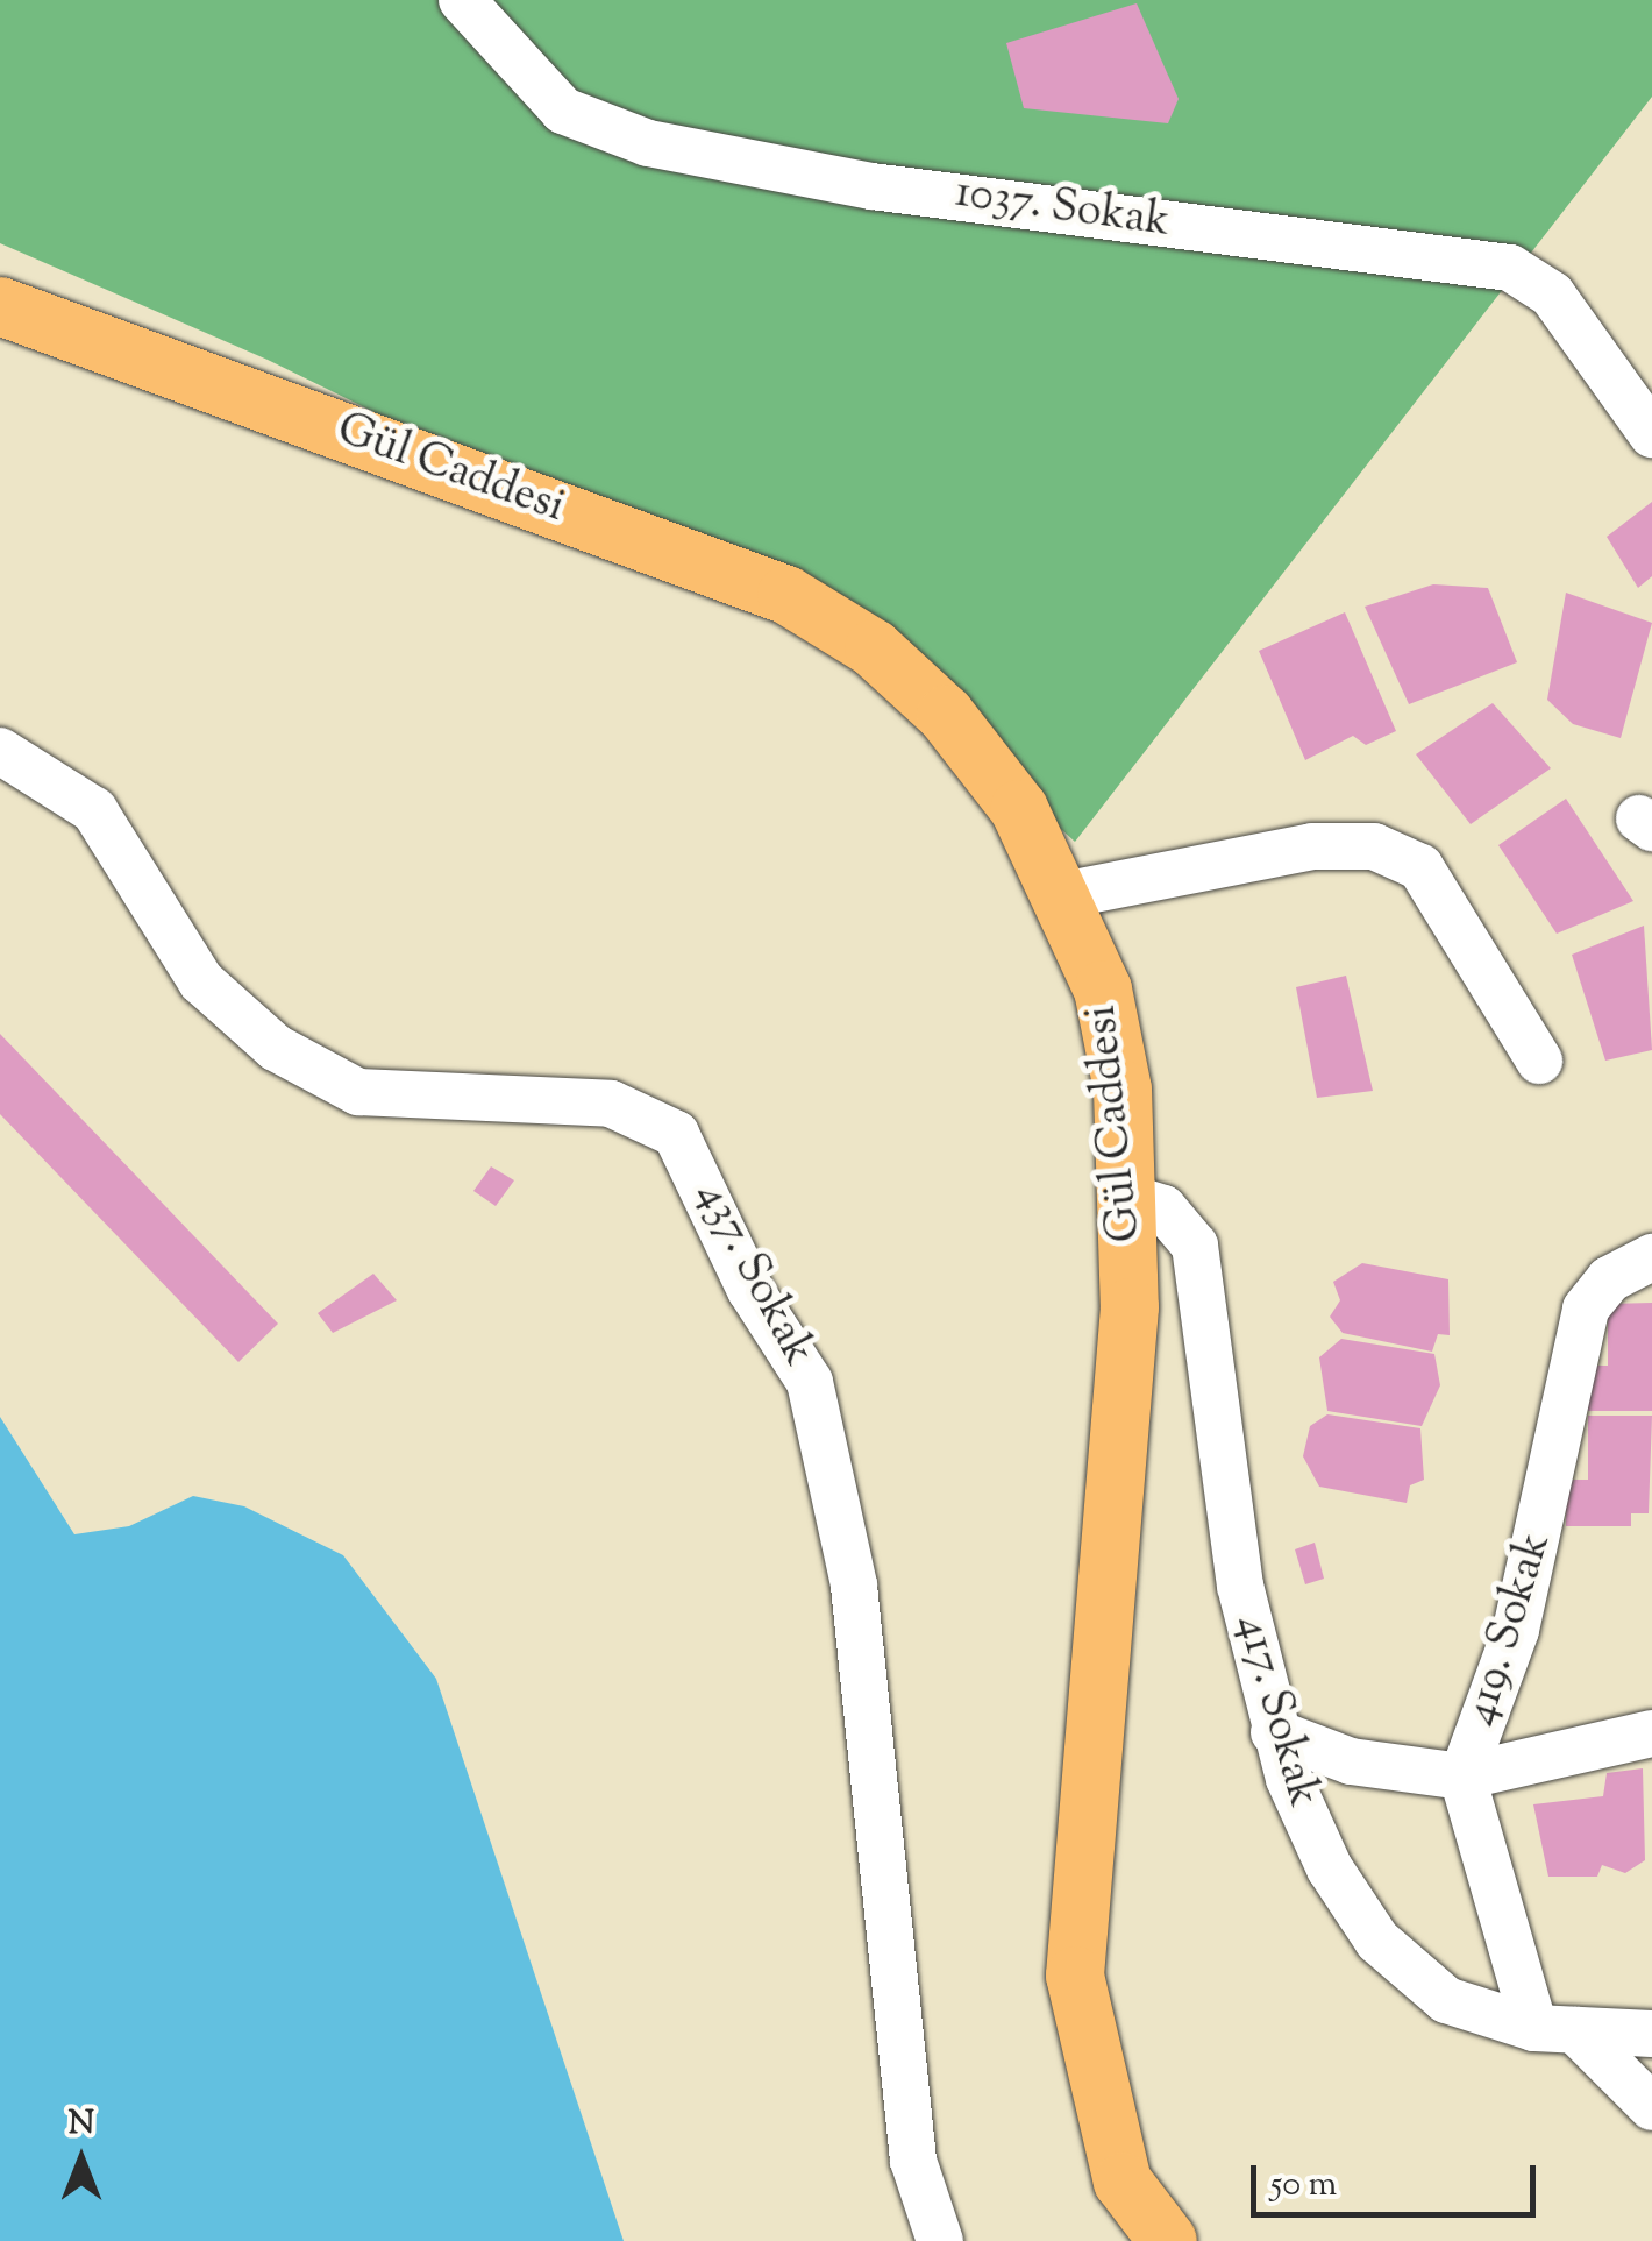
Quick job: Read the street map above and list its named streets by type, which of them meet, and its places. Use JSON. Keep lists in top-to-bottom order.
{
  "streets": {
    "main road": ["Gül Caddesi"],
    "street": [
      "1037. Sokak",
      "437. Sokak",
      "419. Sokak",
      "417. Sokak"
    ]
  },
  "crossings": [
    ["Gül Caddesi", "417. Sokak"],
    ["419. Sokak", "417. Sokak"]
  ],
  "scale_bar": "50 m",
  "north": "top"
}
